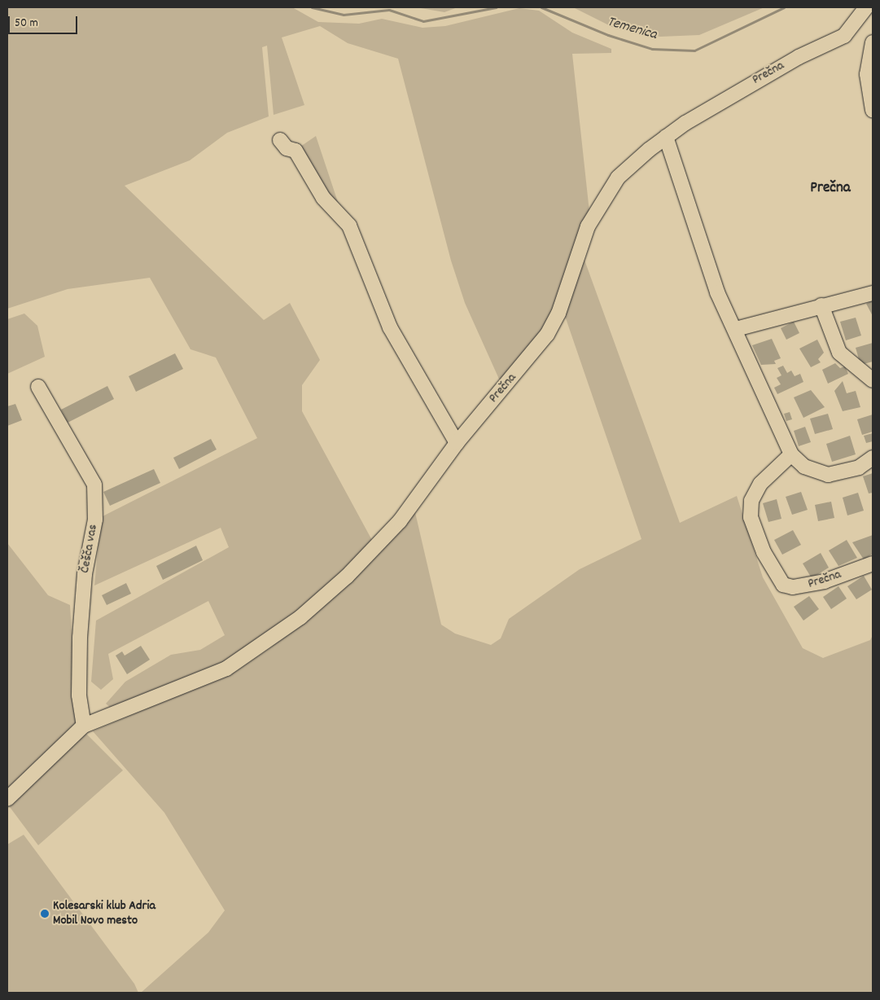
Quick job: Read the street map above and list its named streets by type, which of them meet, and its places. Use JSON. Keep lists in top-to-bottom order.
{
  "streets": {
    "street": ["Prečna", "Češča vas"]
  },
  "crossings": [
    ["Prečna", "Češča vas"]
  ],
  "districts": ["Prečna"],
  "water": ["Temenica"],
  "places": ["Kolesarski klub Adria Mobil Novo mesto"],
  "scale_bar": "50 m"
}
